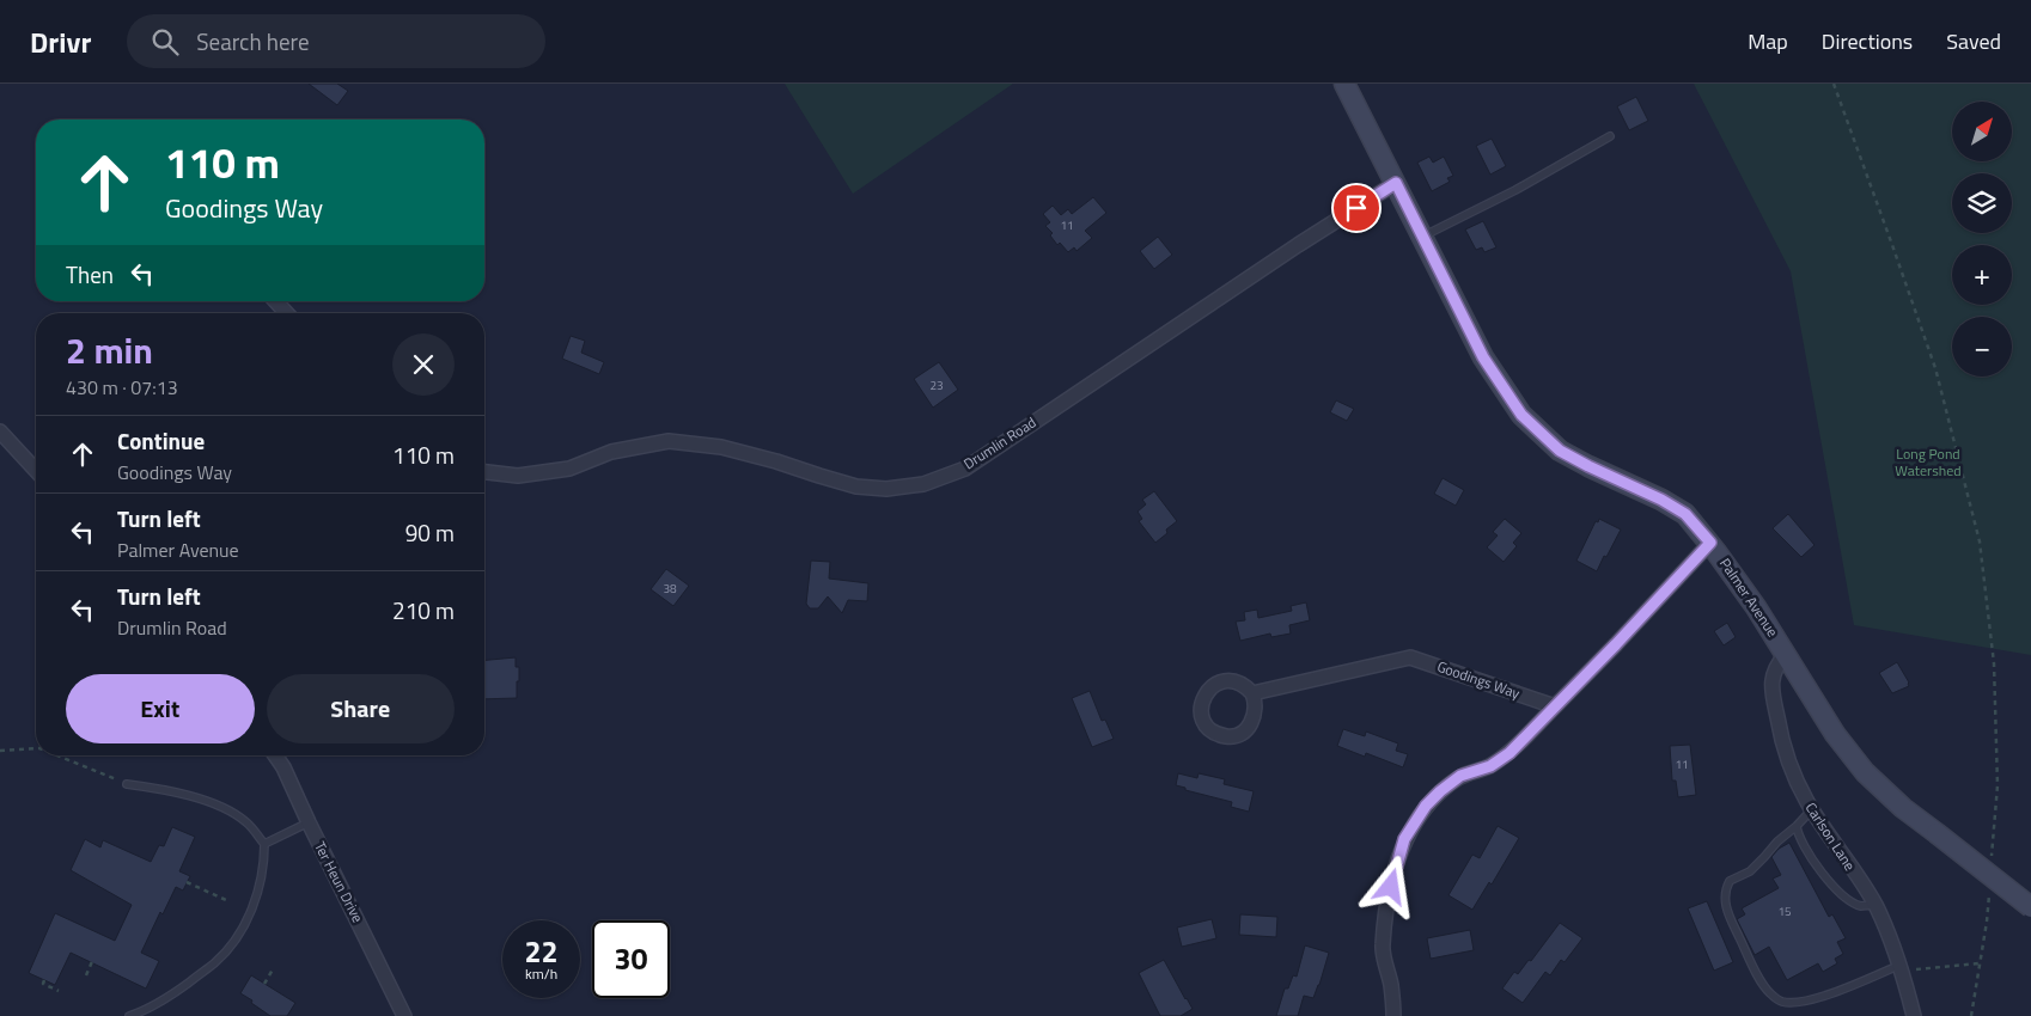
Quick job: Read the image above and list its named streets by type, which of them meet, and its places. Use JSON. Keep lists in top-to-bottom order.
{
  "streets": {
    "main road": ["Palmer Avenue"],
    "street": [
      "Drumlin Road",
      "Goodings Way",
      "Carlson Lane",
      "Ter Heun Drive"
    ]
  },
  "crossings": [
    ["Drumlin Road", "Palmer Avenue"],
    ["Palmer Avenue", "Carlson Lane"]
  ],
  "parks": ["Long Pond Watershed"],
  "house_numbers": [
    "11",
    "23",
    "38",
    "11",
    "15"
  ],
  "north": "top right",
  "page": {
    "header": "Drivr",
    "search": "Search here",
    "nav": ["Map", "Directions", "Saved"],
    "map_buttons": ["+", "−"],
    "turn": ["110 m", "Goodings Way"],
    "then": "Then",
    "heading": ["2 min", "430 m · 07:13"],
    "list": [
      {
        "name": "Continue",
        "note": "Goodings Way",
        "value": "110 m"
      },
      {
        "name": "Turn left",
        "note": "Palmer Avenue",
        "value": "90 m"
      },
      {
        "name": "Turn left",
        "note": "Drumlin Road",
        "value": "210 m"
      }
    ],
    "buttons": ["Exit", "Share"],
    "speed": "22 km/h",
    "limit": "30"
  }
}
